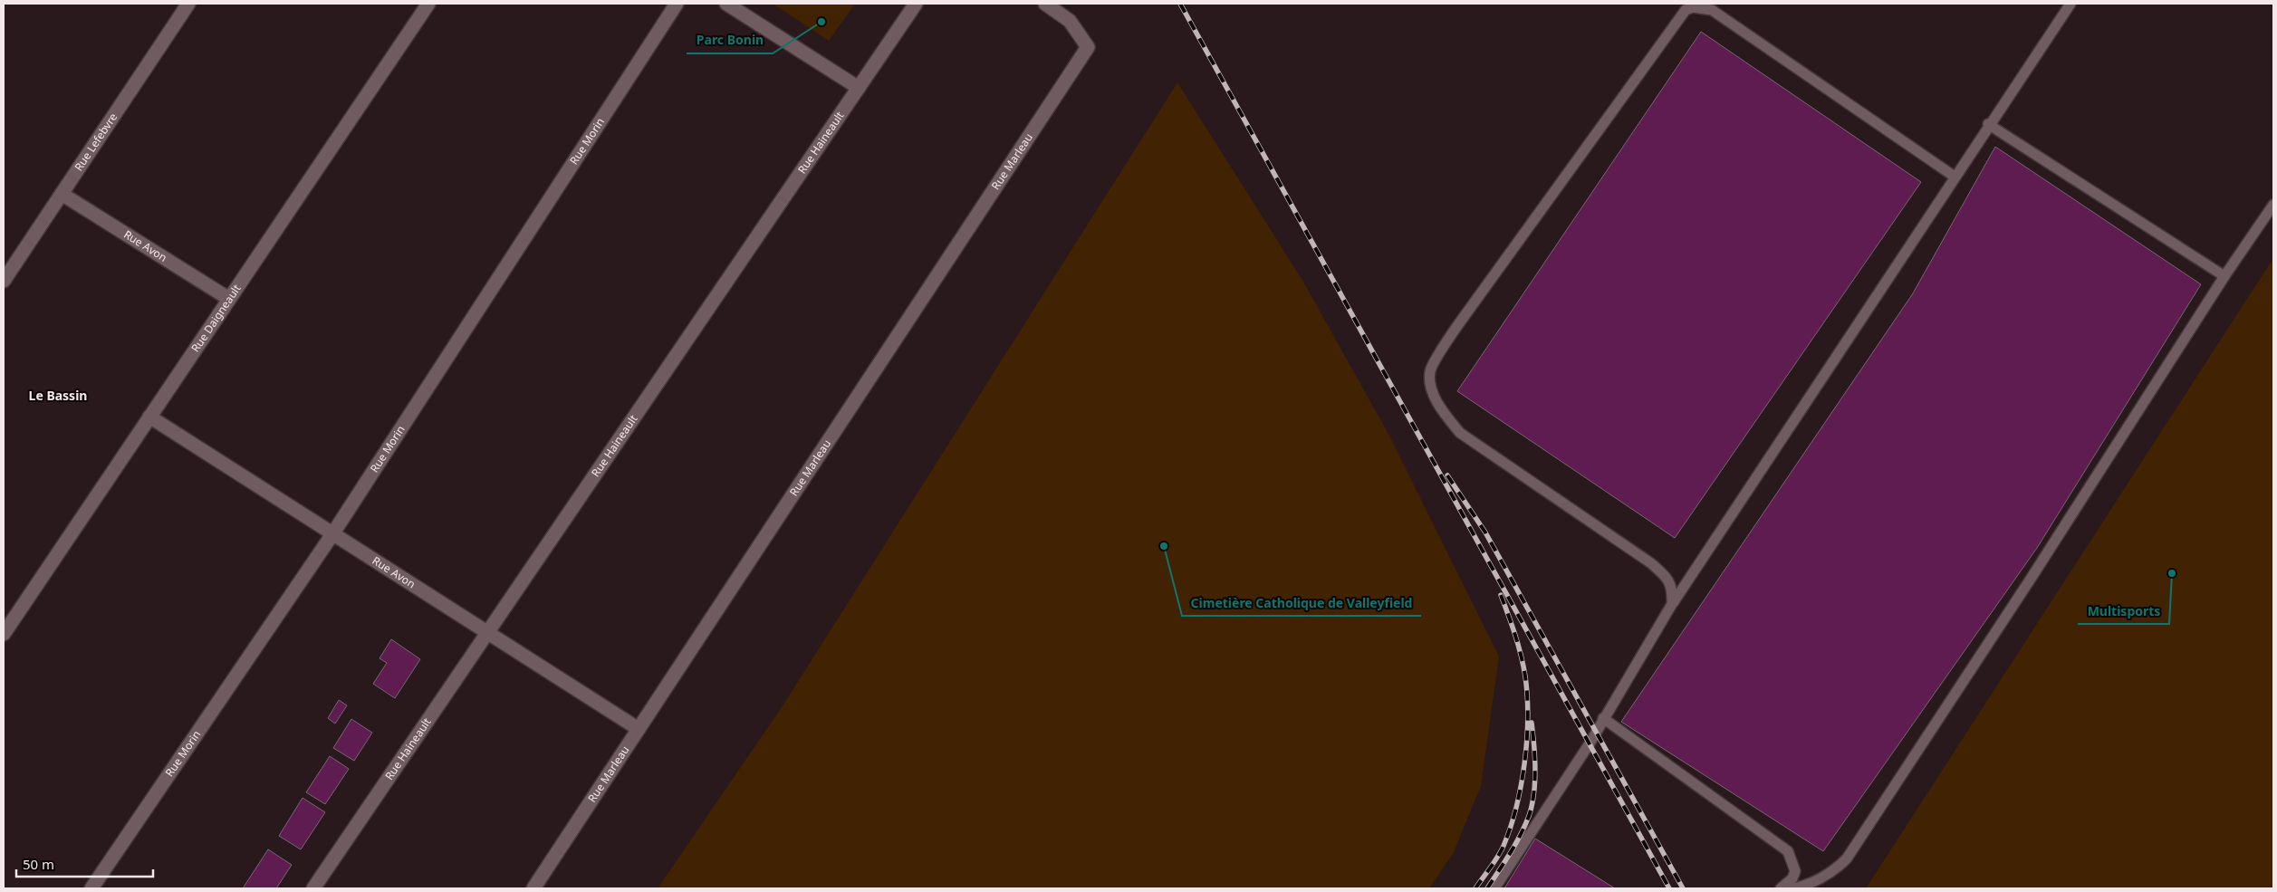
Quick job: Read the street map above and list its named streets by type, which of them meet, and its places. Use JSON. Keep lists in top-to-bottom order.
{
  "streets": {
    "street": [
      "Rue Morin",
      "Rue Lefebvre",
      "Rue Haineault",
      "Rue Marleau",
      "Rue Avon",
      "Rue Daigneault"
    ]
  },
  "crossings": [
    ["Rue Morin", "Rue Avon"],
    ["Rue Lefebvre", "Rue Avon"],
    ["Rue Haineault", "Rue Avon"],
    ["Rue Marleau", "Rue Avon"],
    ["Rue Avon", "Rue Daigneault"]
  ],
  "districts": ["Le Bassin"],
  "places": ["Parc Bonin", "Cimetière Catholique de Valleyfield", "Multisports"],
  "scale_bar": "50 m"
}
